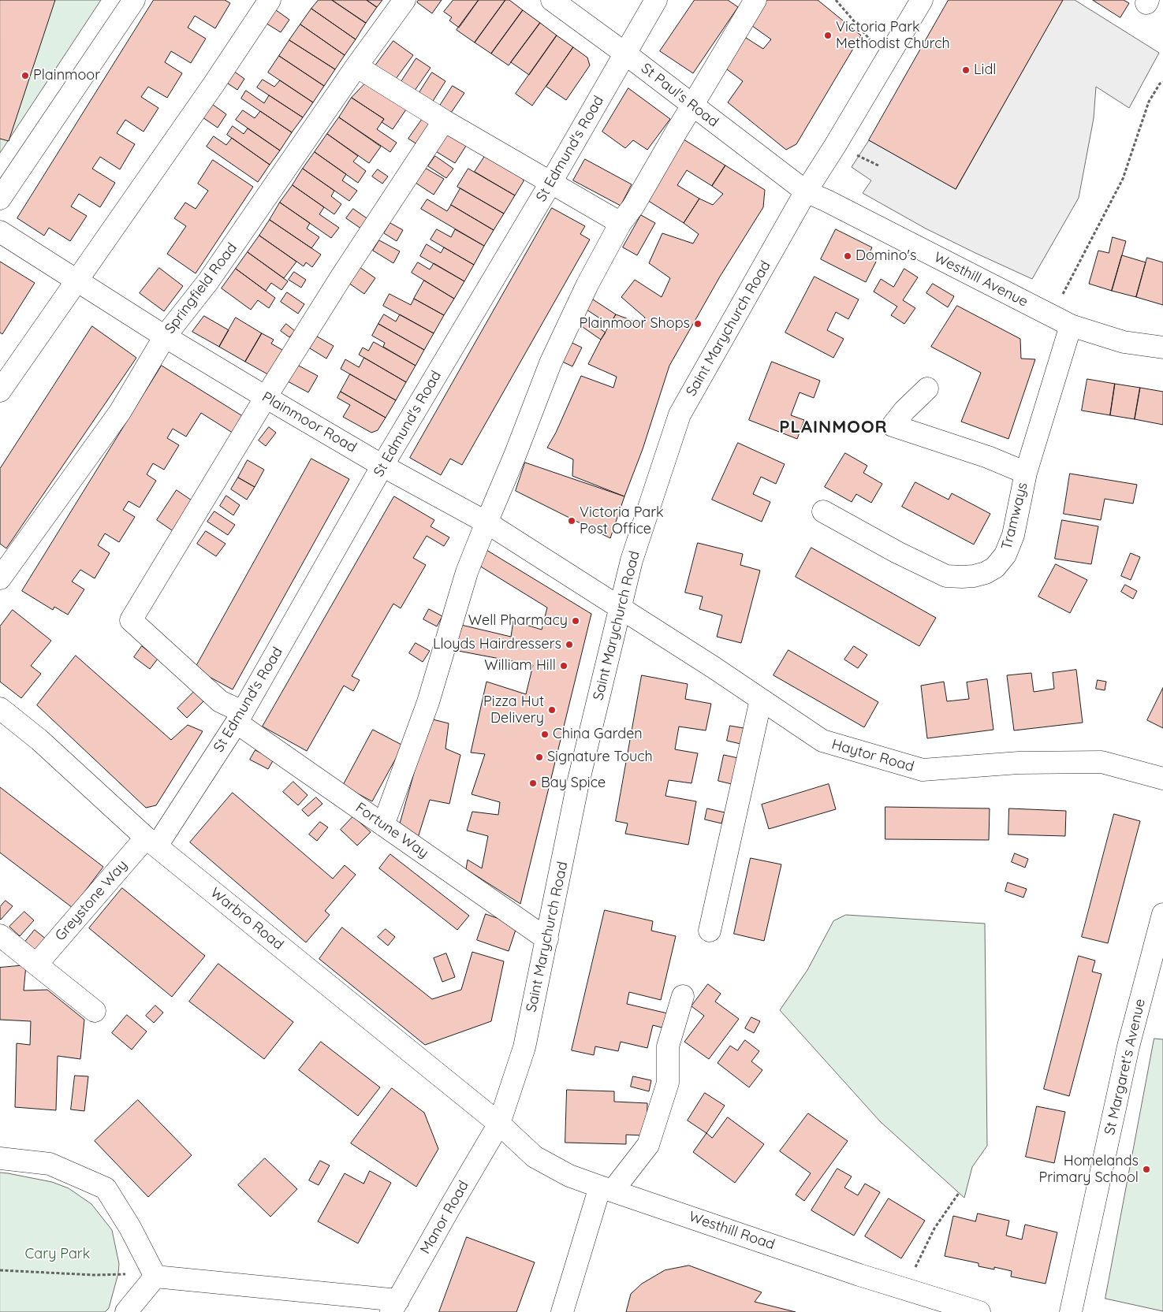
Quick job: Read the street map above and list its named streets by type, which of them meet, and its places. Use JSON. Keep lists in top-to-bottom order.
{
  "streets": {
    "street": [
      "St Paul's Road",
      "St Edmund's Road",
      "Westhill Avenue",
      "Springfield Road",
      "Saint Marychurch Road",
      "Plainmoor Road",
      "Tramways",
      "Haytor Road",
      "Fortune Way",
      "Greystone Way",
      "Warbro Road",
      "St Margaret's Avenue",
      "Manor Road",
      "Westhill Road"
    ]
  },
  "crossings": [
    ["St Paul's Road", "St Edmund's Road"],
    ["St Paul's Road", "Westhill Avenue"],
    ["St Paul's Road", "Saint Marychurch Road"],
    ["St Edmund's Road", "Plainmoor Road"],
    ["St Edmund's Road", "Fortune Way"],
    ["St Edmund's Road", "Greystone Way"],
    ["St Edmund's Road", "Warbro Road"],
    ["Westhill Avenue", "Saint Marychurch Road"],
    ["Westhill Avenue", "Tramways"],
    ["Springfield Road", "Plainmoor Road"],
    ["Saint Marychurch Road", "Plainmoor Road"],
    ["Saint Marychurch Road", "Haytor Road"],
    ["Saint Marychurch Road", "Fortune Way"],
    ["Saint Marychurch Road", "Warbro Road"],
    ["Saint Marychurch Road", "Manor Road"],
    ["Saint Marychurch Road", "Westhill Road"],
    ["Plainmoor Road", "Haytor Road"],
    ["Plainmoor Road", "Fortune Way"],
    ["Greystone Way", "Warbro Road"],
    ["Warbro Road", "Manor Road"],
    ["Warbro Road", "Westhill Road"],
    ["Manor Road", "Westhill Road"]
  ],
  "districts": ["PLAINMOOR"],
  "parks": ["Cary Park"],
  "places": [
    "Victoria Park Methodist Church",
    "Lidl",
    "Plainmoor",
    "Domino's",
    "Plainmoor Shops",
    "Victoria Park Post Office",
    "Well Pharmacy",
    "Lloyds Hairdressers",
    "William Hill",
    "Pizza Hut Delivery",
    "China Garden",
    "Signature Touch",
    "Bay Spice",
    "Homelands Primary School"
  ]
}
